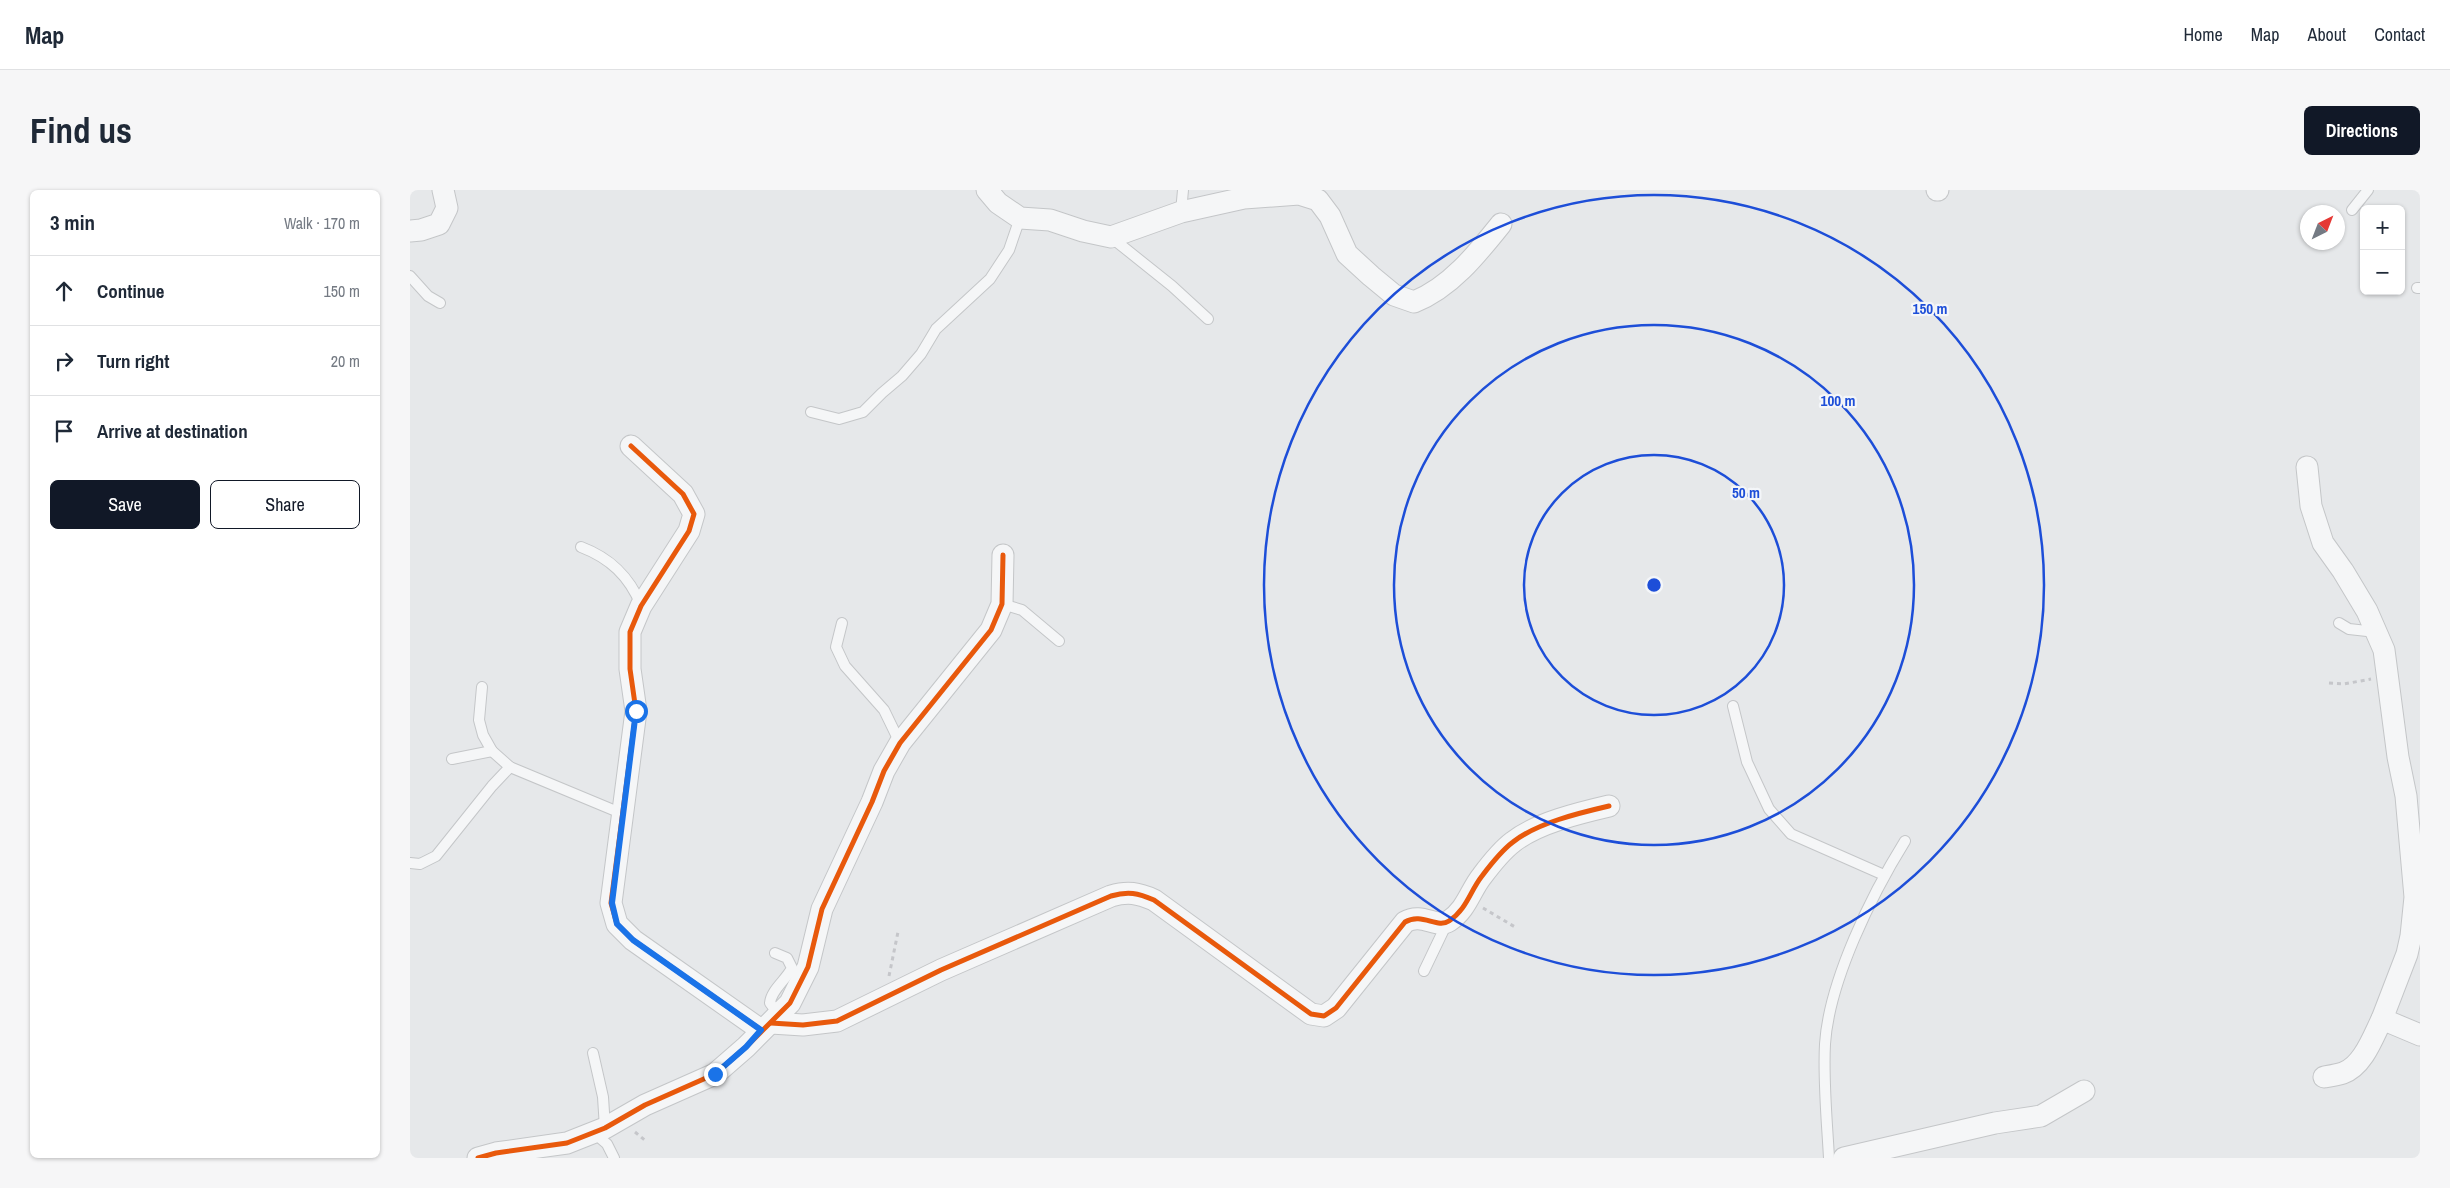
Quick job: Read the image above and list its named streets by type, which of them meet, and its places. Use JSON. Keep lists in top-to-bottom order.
{
  "north": "top right",
  "page": {
    "header": "Map",
    "nav": [
      "Home",
      "Map",
      "About",
      "Contact"
    ],
    "buttons": [
      "Directions",
      ["Save", "Share"]
    ],
    "title": "Find us",
    "heading": ["3 min", "Walk · 170 m"],
    "map_buttons": ["+", "−"],
    "list": [
      ["Continue", "150 m"],
      ["Turn right", "20 m"],
      "Arrive at destination"
    ]
  },
  "rings": ["150 m", "100 m", "50 m"]
}
